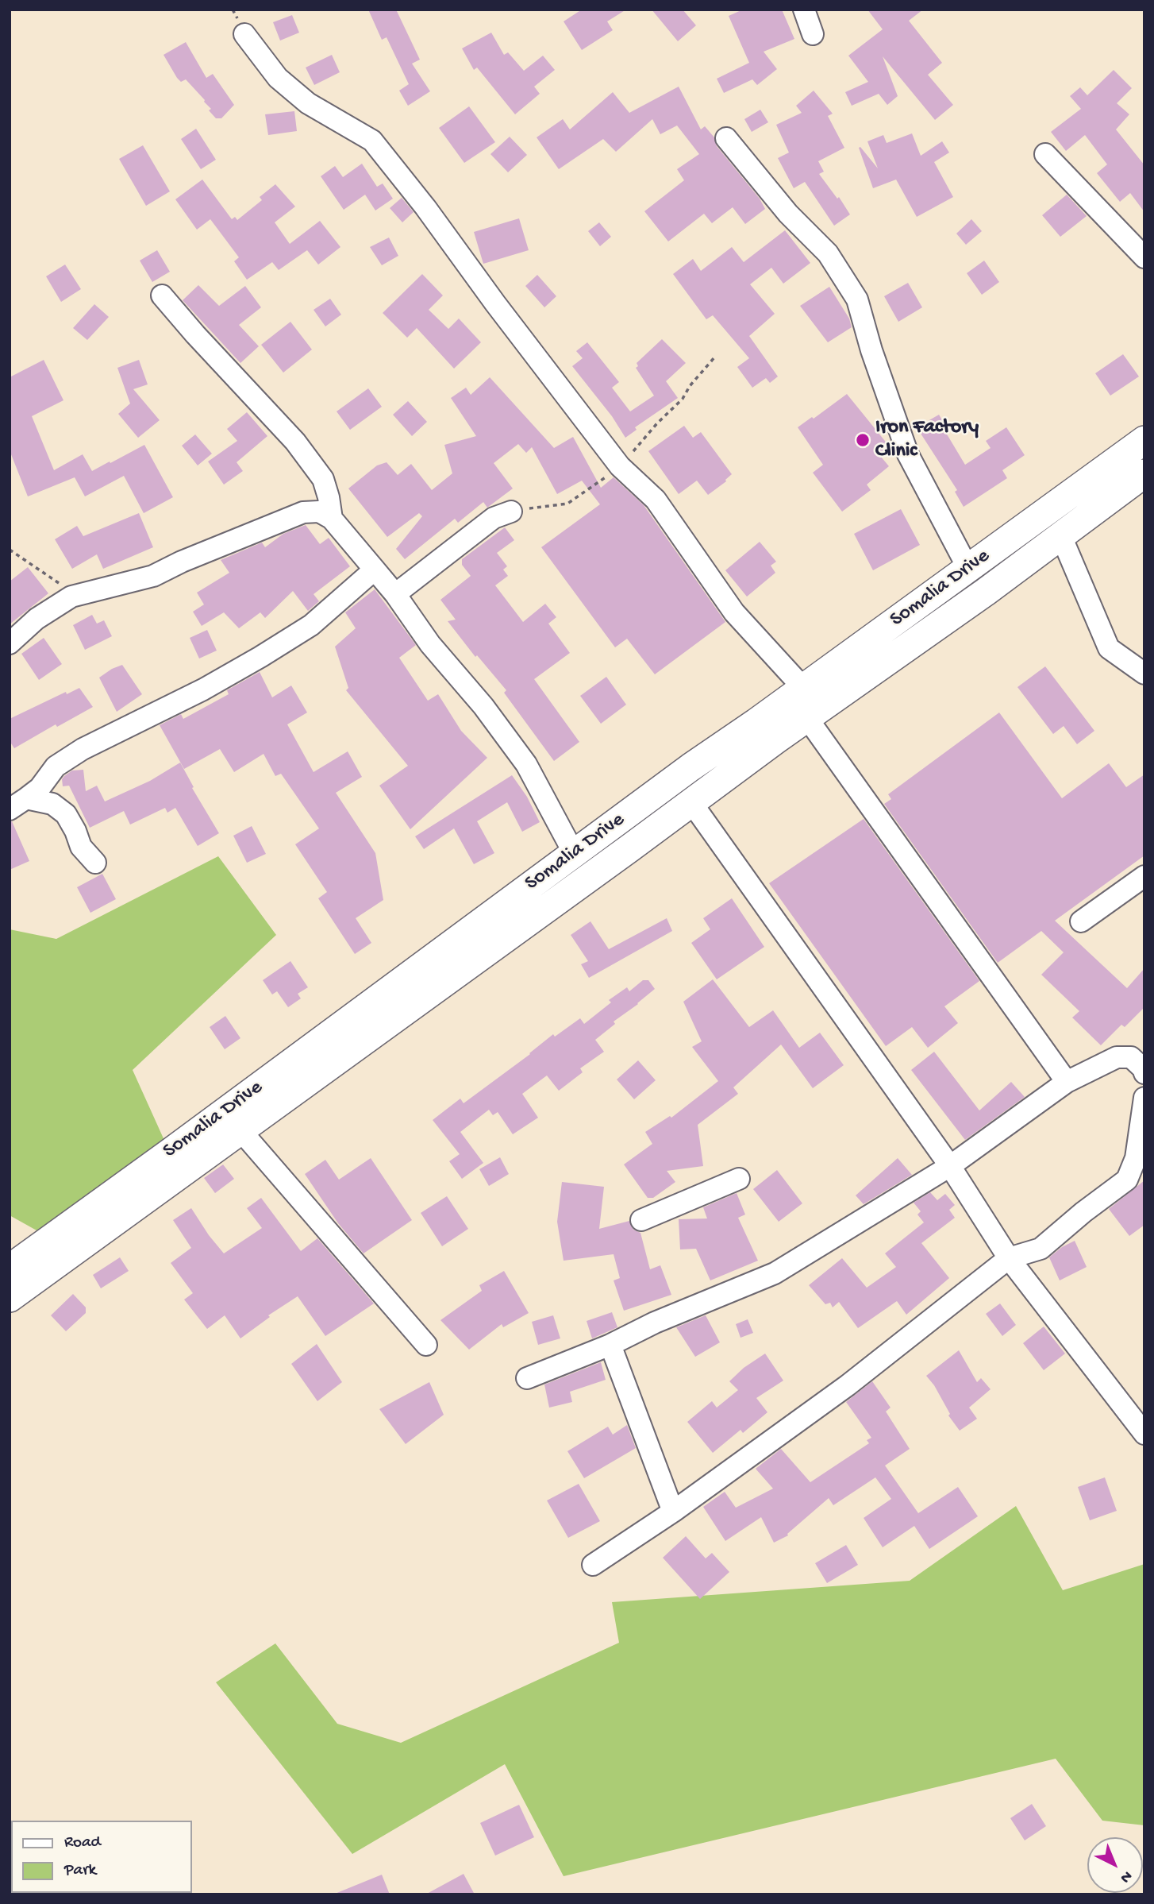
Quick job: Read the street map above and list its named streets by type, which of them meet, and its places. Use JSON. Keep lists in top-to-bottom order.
{
  "streets": {
    "main road": ["Somalia Drive"]
  },
  "places": ["Iron Factory Clinic"],
  "legend": ["Road", "Park"],
  "north": "bottom right"
}
